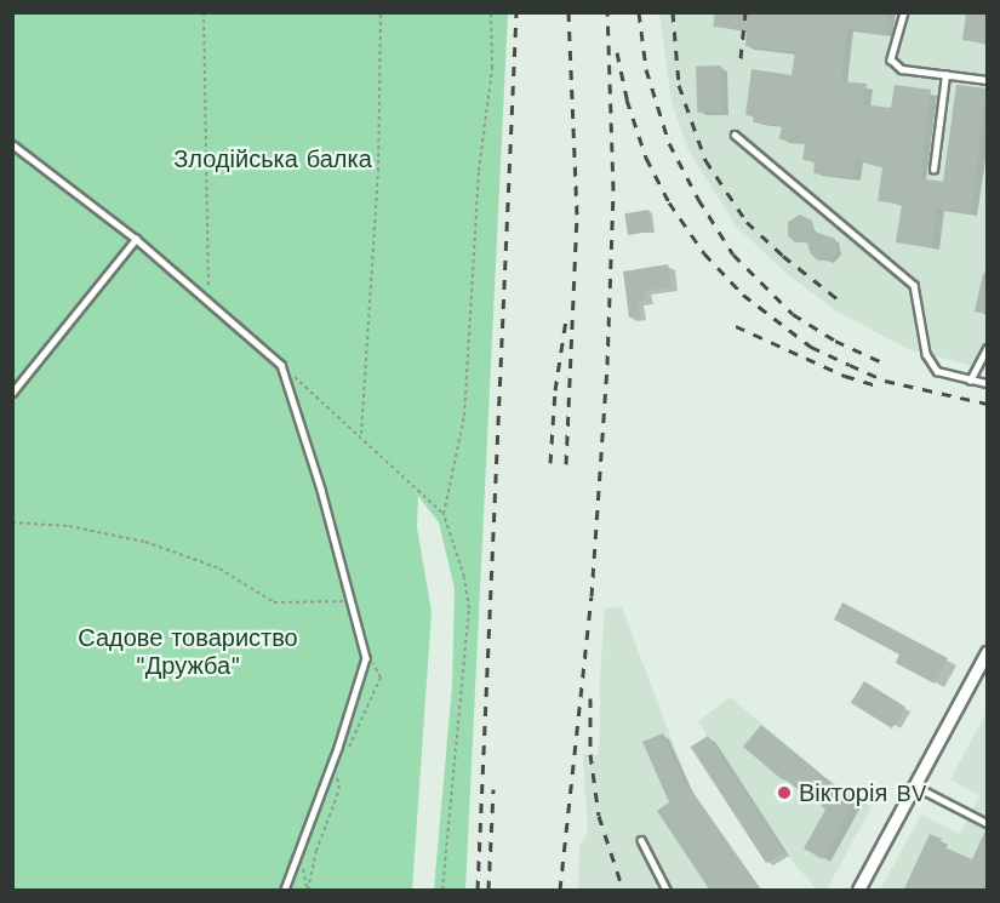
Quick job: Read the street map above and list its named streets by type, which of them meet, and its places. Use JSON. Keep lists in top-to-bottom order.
{
  "parks": ["Злодійська балка", "Садове товариство \"Дружба\""],
  "places": ["Вікторія BV"]
}
